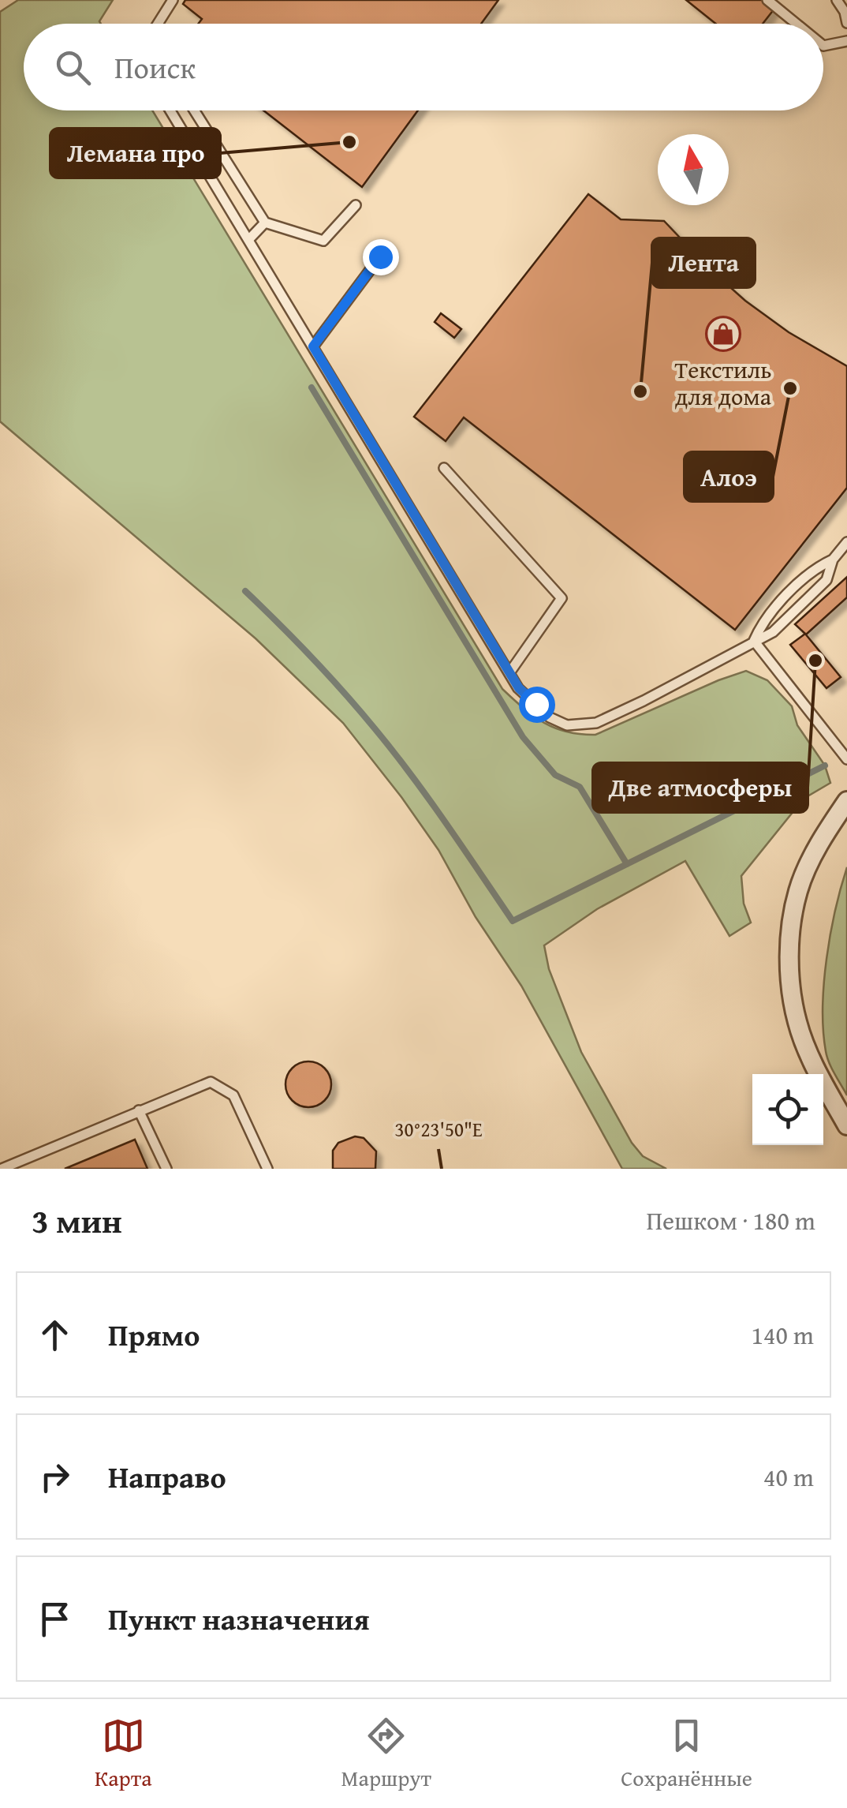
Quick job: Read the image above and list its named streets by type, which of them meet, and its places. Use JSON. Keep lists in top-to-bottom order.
{
  "places": {
    "other": [
      "Лемана про",
      "Алоэ",
      "Лента",
      "Две атмосферы"
    ],
    "shop": ["Текстиль для дома"]
  },
  "north": "top",
  "page": {
    "search": "Поиск",
    "heading": ["3 мин", "Пешком · 180 m"],
    "list": [
      ["Прямо", "140 m"],
      ["Направо", "40 m"],
      "Пункт назначения"
    ],
    "nav": ["Карта", "Маршрут", "Сохранённые"]
  },
  "coordinates": ["30°23'50\"E"]
}
